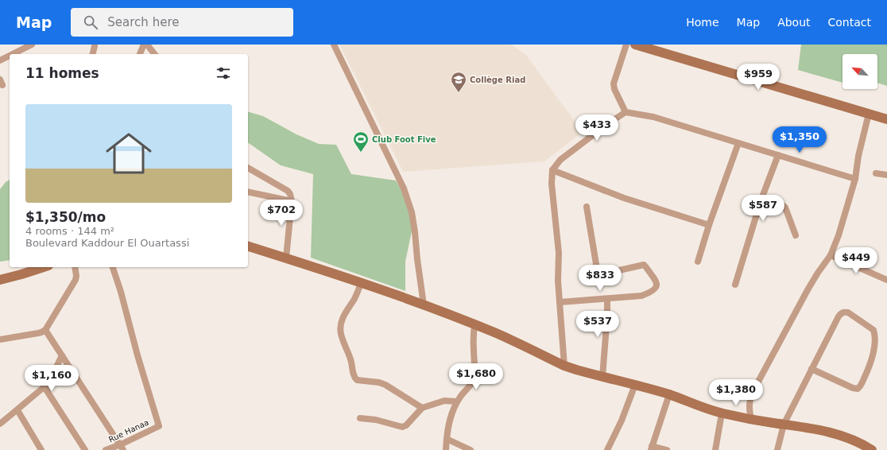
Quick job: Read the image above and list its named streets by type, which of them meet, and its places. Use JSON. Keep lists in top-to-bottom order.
{
  "streets": {
    "street": ["Rue Hanaa"]
  },
  "places": {
    "school or university": ["Collège Riad"],
    "sports": ["Club Foot Five"]
  },
  "north": "top left",
  "page": {
    "header": "Map",
    "search": "Search here",
    "nav": [
      "Home",
      "Map",
      "About",
      "Contact"
    ],
    "heading": "11 homes",
    "price": [
      "$959",
      "$433",
      "$1,350",
      "$587",
      "$702",
      "$449",
      "$833",
      "$537",
      "$1,680",
      "$1,160",
      "$1,380"
    ],
    "list": [
      {
        "name": "$1,350/mo",
        "note": "4 rooms · 144 m² · Boulevard Kaddour El Ouartassi"
      }
    ]
  }
}
